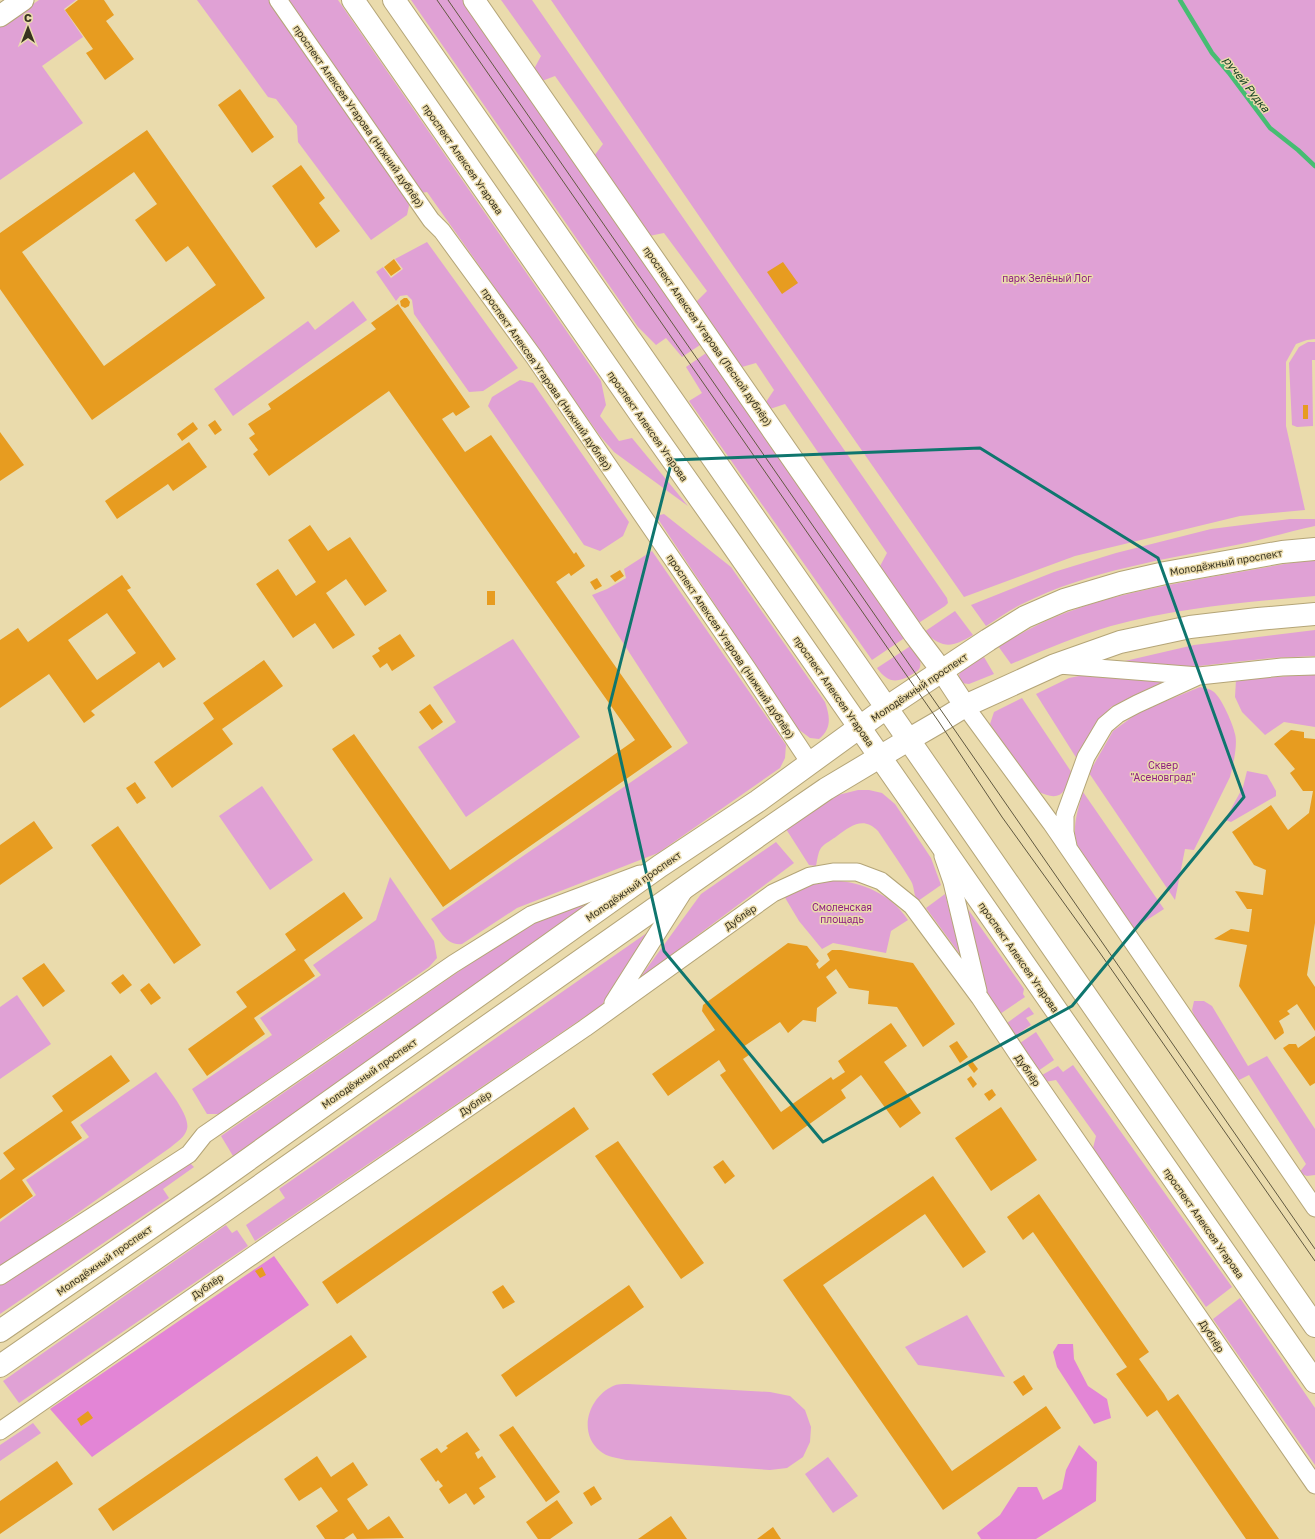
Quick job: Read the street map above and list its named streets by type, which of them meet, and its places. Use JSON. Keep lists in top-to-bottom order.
{
  "streets": {
    "main road": ["проспект Алексея Угарова", "Молодёжный проспект"],
    "street": ["проспект Алексея Угарова (Нижний дублёр)", "проспект Алексея Угарова (Лесной дублёр)", "Дублёр"]
  },
  "crossings": [
    ["проспект Алексея Угарова (Нижний дублёр)", "Молодёжный проспект"],
    ["проспект Алексея Угарова", "Молодёжный проспект"],
    ["проспект Алексея Угарова (Лесной дублёр)", "Молодёжный проспект"]
  ],
  "water": ["ручей Рудка"],
  "parks": ["парк Зелёный Лог", "Сквер \"Асеновград\"", "Смоленская площадь"],
  "north": "top"
}
